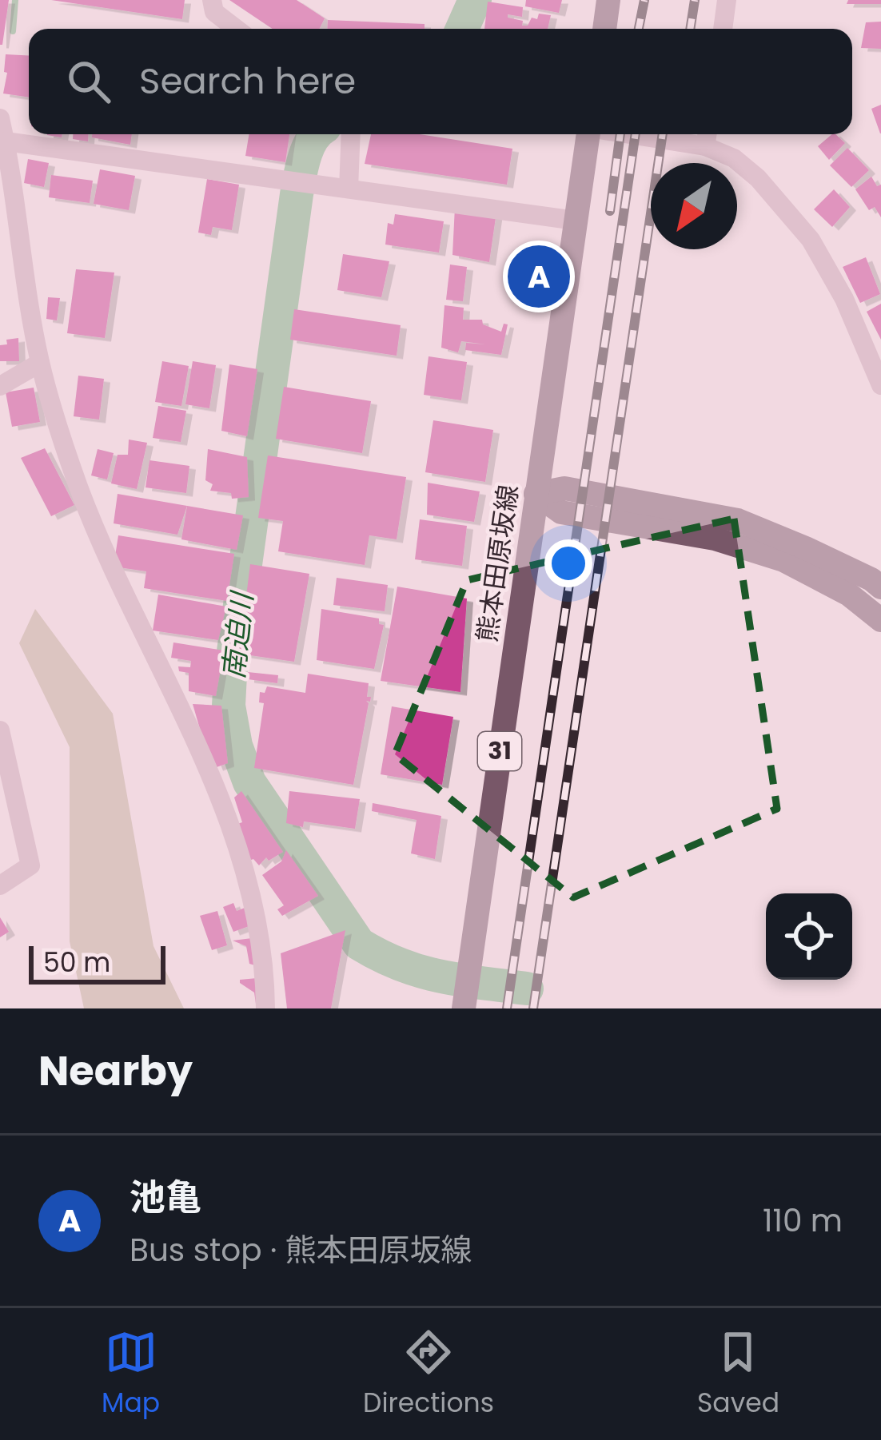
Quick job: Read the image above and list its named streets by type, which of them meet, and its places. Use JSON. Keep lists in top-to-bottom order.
{
  "streets": {
    "main road": ["熊本田原坂線", "31"]
  },
  "water": ["南迫川"],
  "scale_bar": "50 m",
  "north": "bottom left",
  "page": {
    "search": "Search here",
    "pins": "A",
    "scale": "50 m",
    "heading": "Nearby",
    "list": [
      {
        "mark": "A",
        "name": "池亀",
        "note": "Bus stop · 熊本田原坂線",
        "value": "110 m"
      }
    ],
    "nav": ["Map", "Directions", "Saved"]
  }
}
